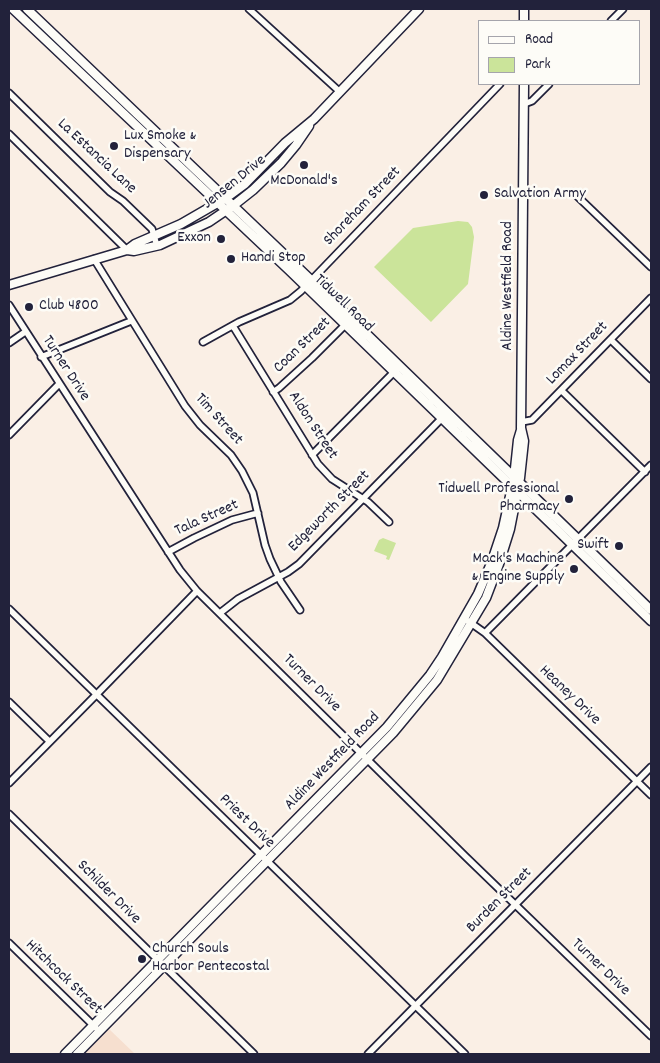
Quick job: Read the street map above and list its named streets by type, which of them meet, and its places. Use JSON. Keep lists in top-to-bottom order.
{
  "streets": {
    "main road": ["Jensen Drive", "Aldine Westfield Road", "Tidwell Road"],
    "street": [
      "La Estancia Lane",
      "Shoreham Street",
      "Coan Street",
      "Lomax Street",
      "Turner Drive",
      "Tim Street",
      "Aldon Street",
      "Edgeworth Street",
      "Tala Street",
      "Heaney Drive",
      "Priest Drive",
      "Schilder Drive",
      "Burden Street",
      "Hitchcock Street"
    ]
  },
  "crossings": [
    ["La Estancia Lane", "Jensen Drive"],
    ["Jensen Drive", "Tidwell Road"],
    ["Jensen Drive", "Tim Street"],
    ["Shoreham Street", "Tidwell Road"],
    ["Shoreham Street", "Aldon Street"],
    ["Aldine Westfield Road", "Tidwell Road"],
    ["Aldine Westfield Road", "Lomax Street"],
    ["Aldine Westfield Road", "Turner Drive"],
    ["Aldine Westfield Road", "Heaney Drive"],
    ["Aldine Westfield Road", "Priest Drive"],
    ["Aldine Westfield Road", "Schilder Drive"],
    ["Aldine Westfield Road", "Hitchcock Street"],
    ["Tidwell Road", "Coan Street"],
    ["Tidwell Road", "Edgeworth Street"],
    ["Coan Street", "Aldon Street"],
    ["Turner Drive", "Edgeworth Street"],
    ["Turner Drive", "Tala Street"],
    ["Turner Drive", "Burden Street"],
    ["Tim Street", "Edgeworth Street"],
    ["Tim Street", "Tala Street"],
    ["Aldon Street", "Edgeworth Street"],
    ["Heaney Drive", "Burden Street"],
    ["Priest Drive", "Burden Street"]
  ],
  "places": [
    "Lux Smoke & Dispensary",
    "McDonald's",
    "Salvation Army",
    "Exxon",
    "Handi Stop",
    "Club 4800",
    "Tidwell Professional Pharmacy",
    "Swift",
    "Mack's Machine & Engine Supply",
    "Church Souls Harbor Pentecostal"
  ],
  "legend": ["Road", "Park"]
}
